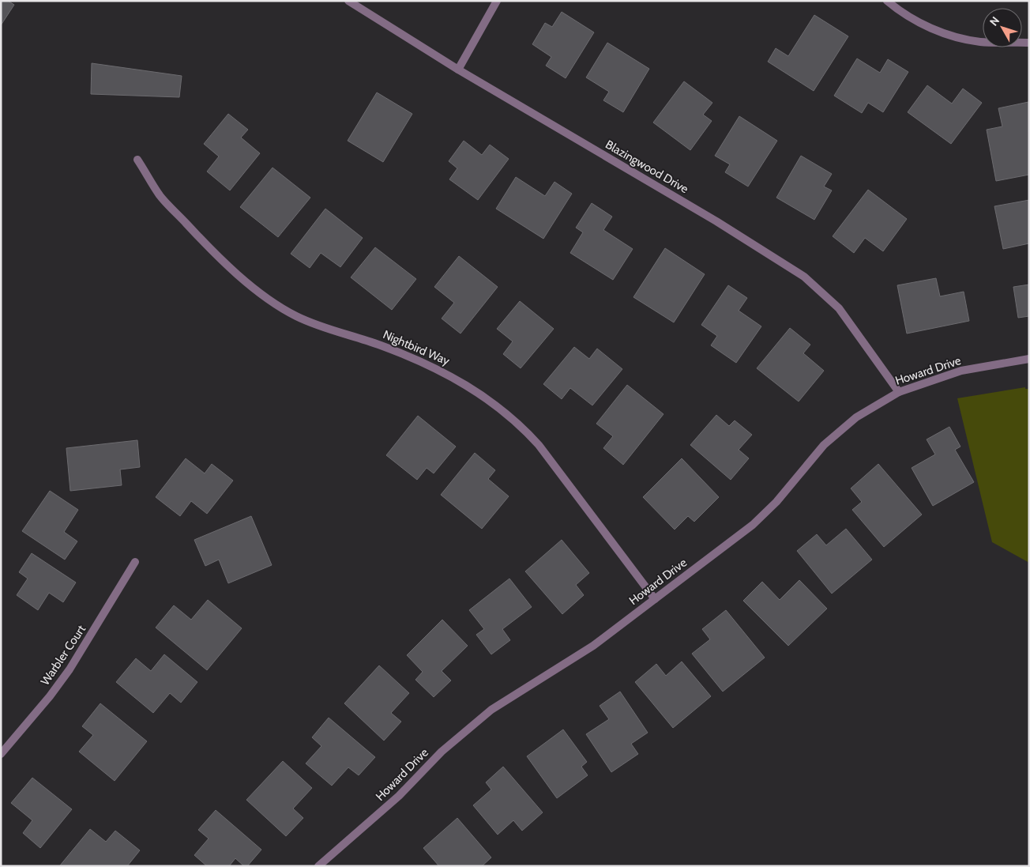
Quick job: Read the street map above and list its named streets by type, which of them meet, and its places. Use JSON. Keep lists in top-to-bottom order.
{
  "streets": {
    "street": [
      "Blazingwood Drive",
      "Nightbird Way",
      "Howard Drive",
      "Warbler Court"
    ]
  },
  "crossings": [
    ["Blazingwood Drive", "Howard Drive"],
    ["Nightbird Way", "Howard Drive"]
  ],
  "north": "top left"
}
